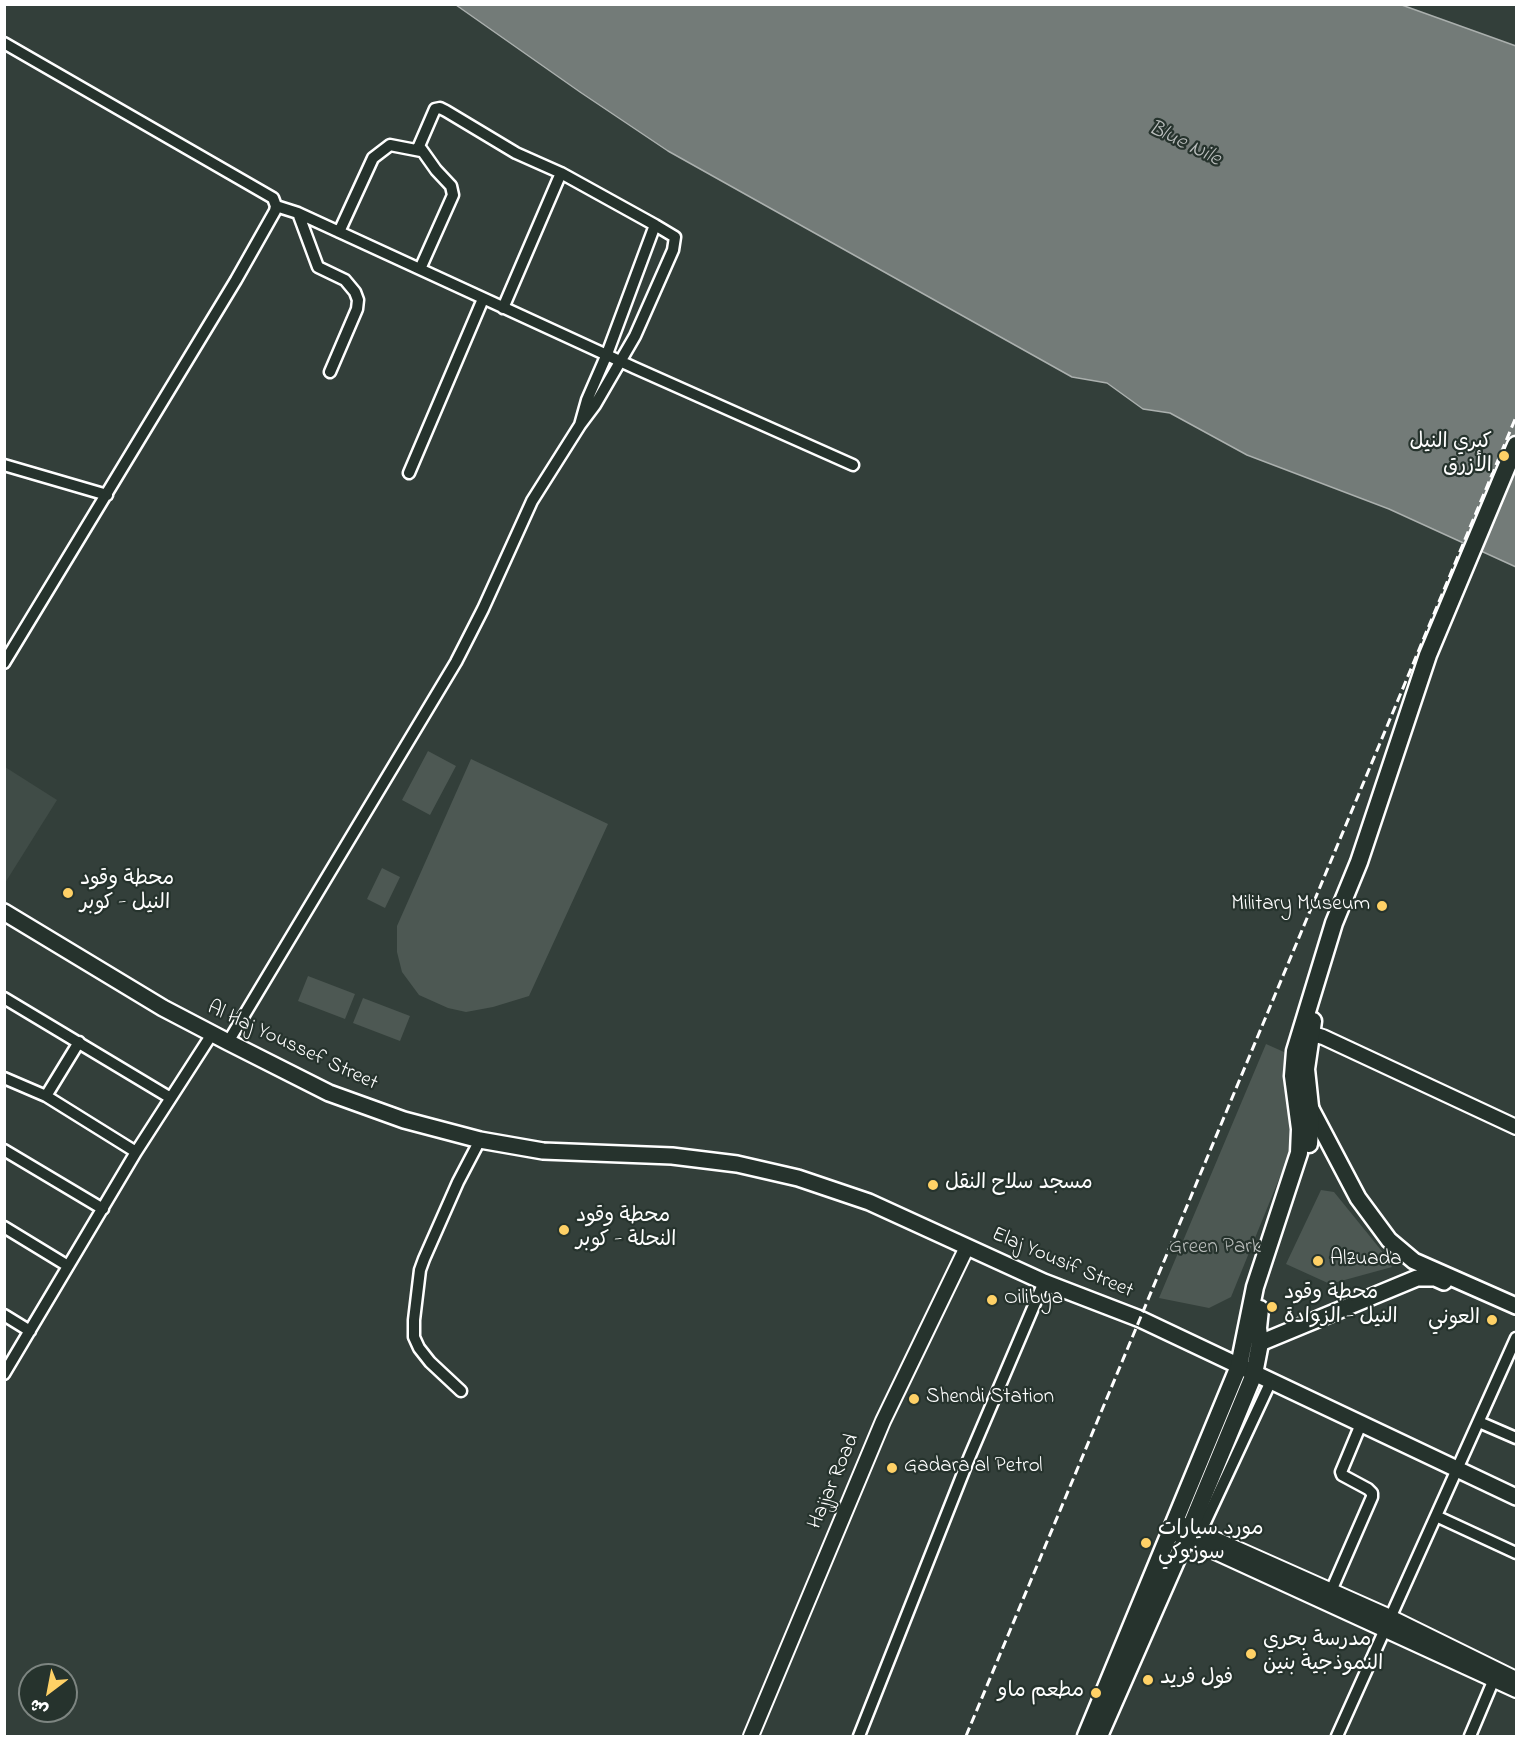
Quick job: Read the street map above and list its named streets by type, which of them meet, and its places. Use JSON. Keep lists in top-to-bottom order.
{
  "streets": {
    "main road": ["Al Haj Youssef Street", "Elaj Yousif Street"],
    "street": ["Hajjar Road"]
  },
  "crossings": [
    ["Al Haj Youssef Street", "Elaj Yousif Street"],
    ["Elaj Yousif Street", "Hajjar Road"]
  ],
  "water": ["Blue Nile"],
  "parks": ["Green Park"],
  "places": [
    "كبري النيل الأزرق",
    "محطة وقود النيل - كوبر",
    "Military Museum",
    "مسجد سلاح النقل",
    "محطة وقود النحلة - كوبر",
    "Alzuada",
    "Oilibya",
    "محطة وقود النيل - الزوادة",
    "العوني",
    "Shendi Station",
    "Gadara al Petrol",
    "مورد سيارات سوزوكي",
    "مدرسة بحري النموذجية بنين",
    "فول فريد",
    "مطعم ماو"
  ],
  "north": "bottom left"
}
